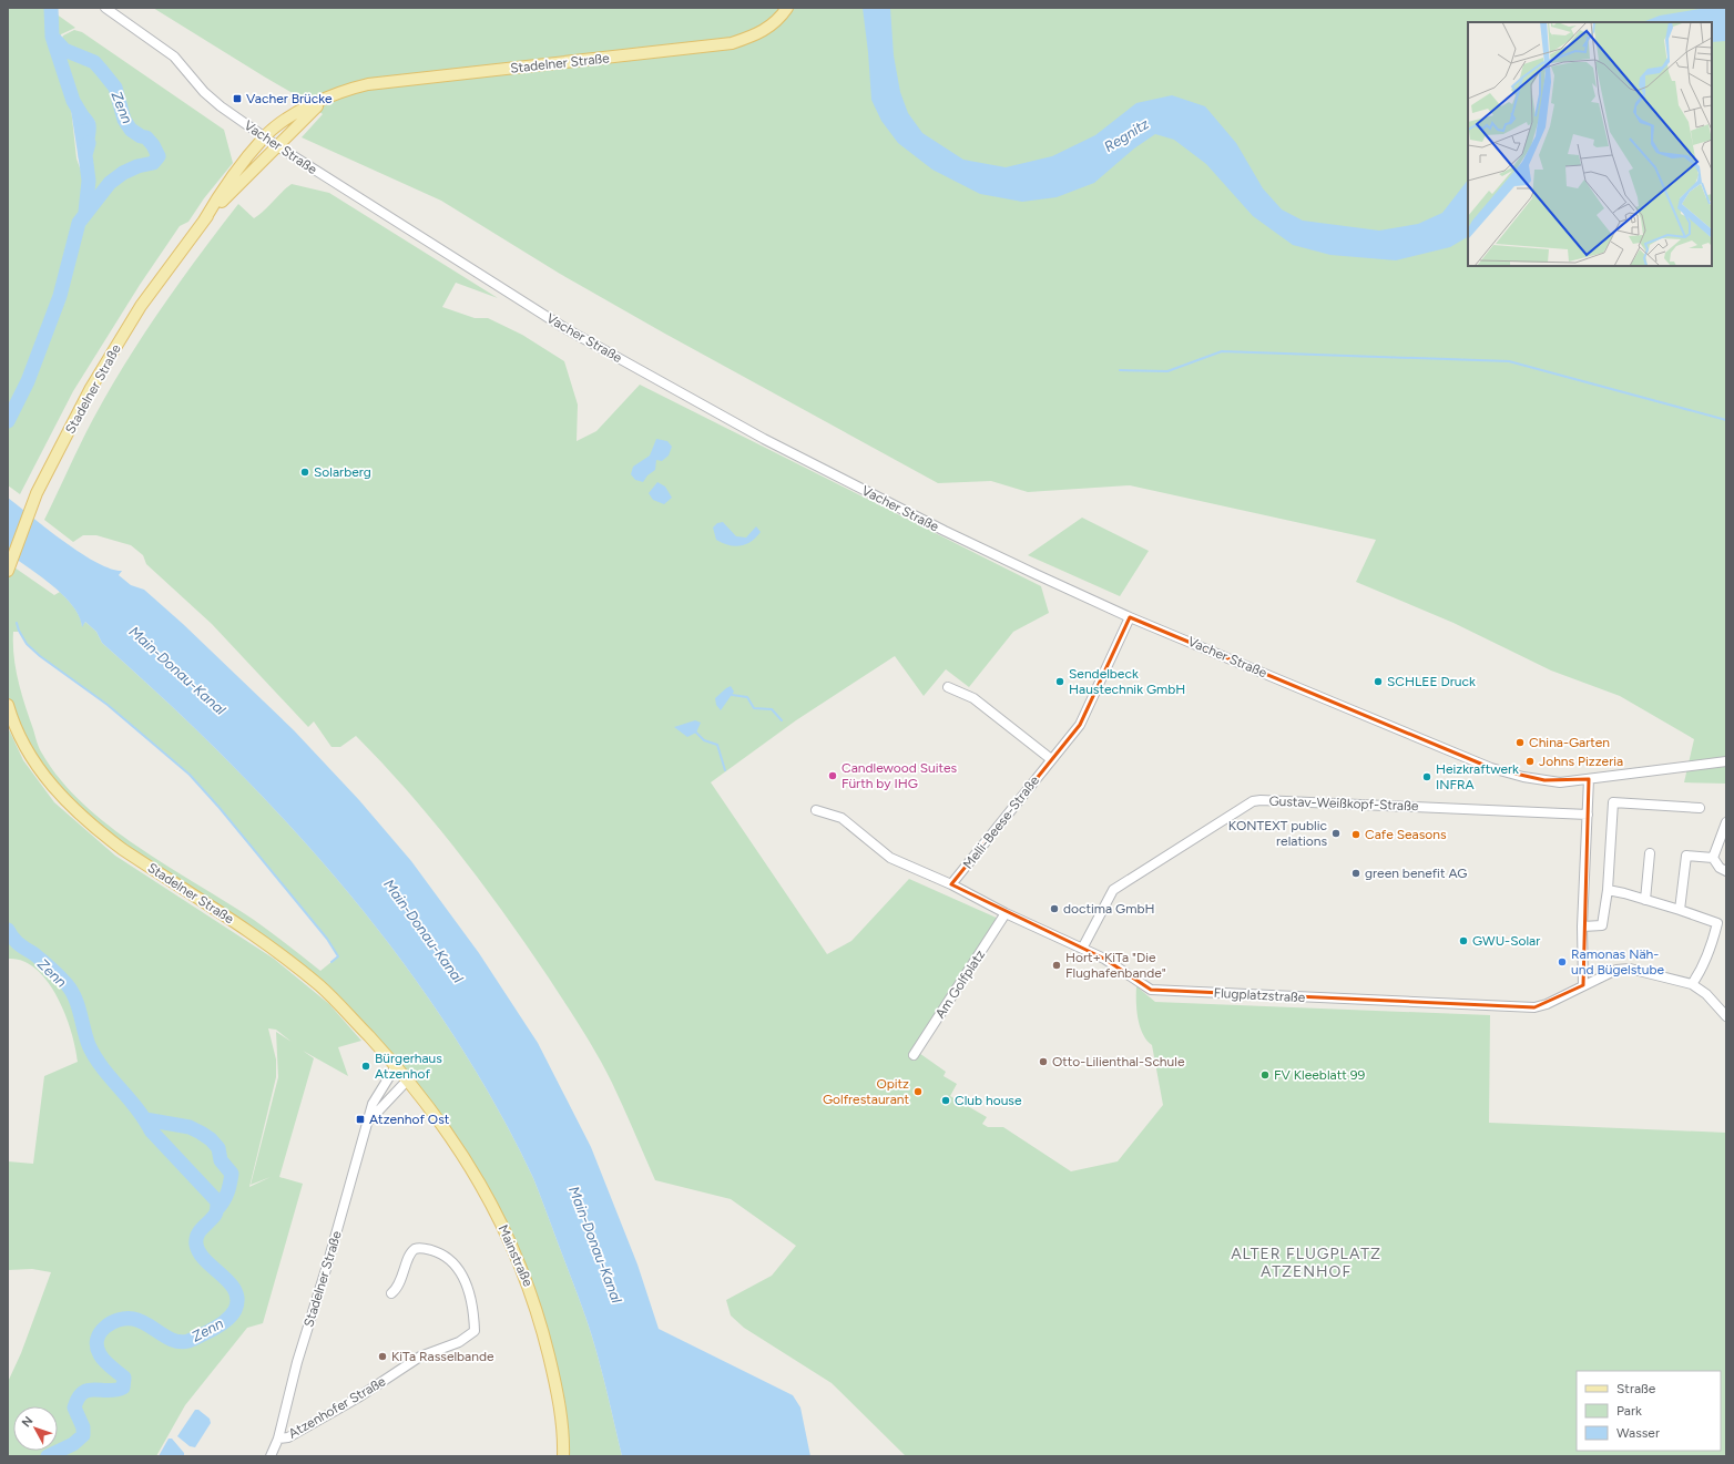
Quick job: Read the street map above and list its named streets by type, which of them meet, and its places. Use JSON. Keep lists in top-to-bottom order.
{
  "streets": {
    "main road": ["Stadelner Straße", "Mainstraße"],
    "street": [
      "Vacher Straße",
      "Gustav-Weißkopf-Straße",
      "Melli-Beese-Straße",
      "Am Golfplatz",
      "Flugplatzstraße",
      "Atzenhofer Straße"
    ]
  },
  "crossings": [
    ["Stadelner Straße", "Vacher Straße"],
    ["Stadelner Straße", "Mainstraße"],
    ["Stadelner Straße", "Atzenhofer Straße"],
    ["Vacher Straße", "Melli-Beese-Straße"],
    ["Gustav-Weißkopf-Straße", "Flugplatzstraße"],
    ["Melli-Beese-Straße", "Flugplatzstraße"],
    ["Am Golfplatz", "Flugplatzstraße"]
  ],
  "districts": ["ALTER FLUGPLATZ ATZENHOF"],
  "water": ["Zenn", "Regnitz", "Main-Donau-Kanal"],
  "places": {
    "transit": ["Vacher Brücke", "Atzenhof Ost"],
    "other": [
      "Solarberg",
      "Sendelbeck Haustechnik GmbH",
      "SCHLEE Druck",
      "China-Garten",
      "Johns Pizzeria",
      "Candlewood Suites Fürth by IHG",
      "Heizkraftwerk INFRA",
      "KONTEXT public relations",
      "Cafe Seasons",
      "green benefit AG",
      "doctima GmbH",
      "GWU-Solar",
      "Ramonas Näh- und Bügelstube",
      "Hort+ KiTa \"Die Flughafenbande\"",
      "Otto-Lilienthal-Schule",
      "Bürgerhaus Atzenhof",
      "FV Kleeblatt 99",
      "Opitz Golfrestaurant",
      "Club house",
      "KiTa Rasselbande"
    ]
  },
  "legend": ["Straße", "Park", "Wasser"],
  "north": "top left"
}
